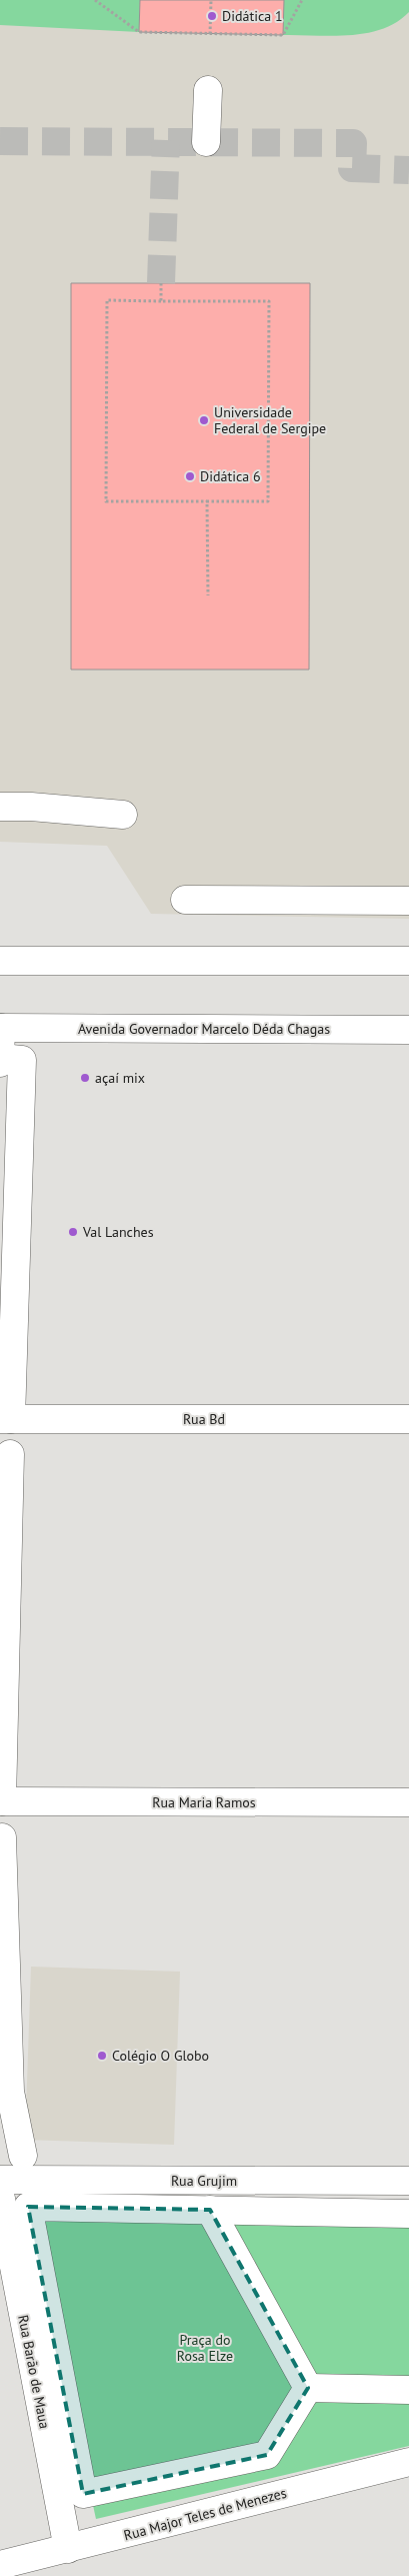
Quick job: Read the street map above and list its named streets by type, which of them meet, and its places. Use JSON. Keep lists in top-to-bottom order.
{
  "streets": {
    "street": [
      "Avenida Governador Marcelo Déda Chagas",
      "Rua Bd",
      "Rua Maria Ramos",
      "Rua Grujim",
      "Rua Barão de Maua",
      "Rua Major Teles de Menezes"
    ]
  },
  "crossings": [
    ["Rua Barão de Maua", "Rua Major Teles de Menezes"]
  ],
  "parks": ["Praça do Rosa Elze"],
  "places": [
    "Didática 1",
    "Universidade Federal de Sergipe",
    "Didática 6",
    "açaí mix",
    "Val Lanches",
    "Colégio O Globo"
  ]
}
